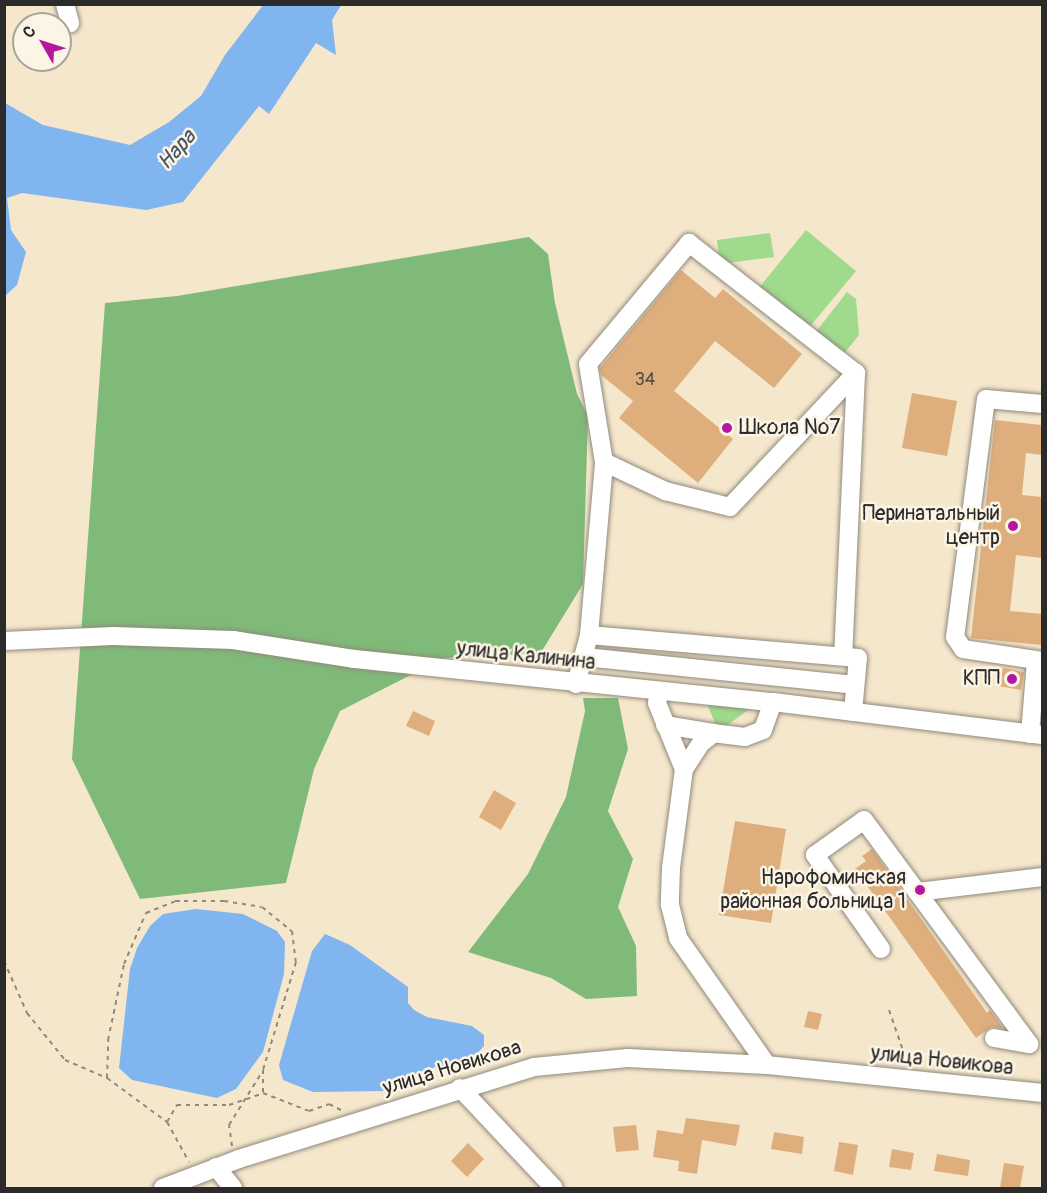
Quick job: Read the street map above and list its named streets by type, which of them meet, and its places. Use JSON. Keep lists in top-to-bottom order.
{
  "streets": {
    "street": ["улица Калинина", "улица Новикова"]
  },
  "water": ["Нара"],
  "places": [
    "Школа №7",
    "Перинатальный центр",
    "КПП",
    "Нарофоминская районная больница 1"
  ],
  "house_numbers": ["34"],
  "north": "top left"
}
